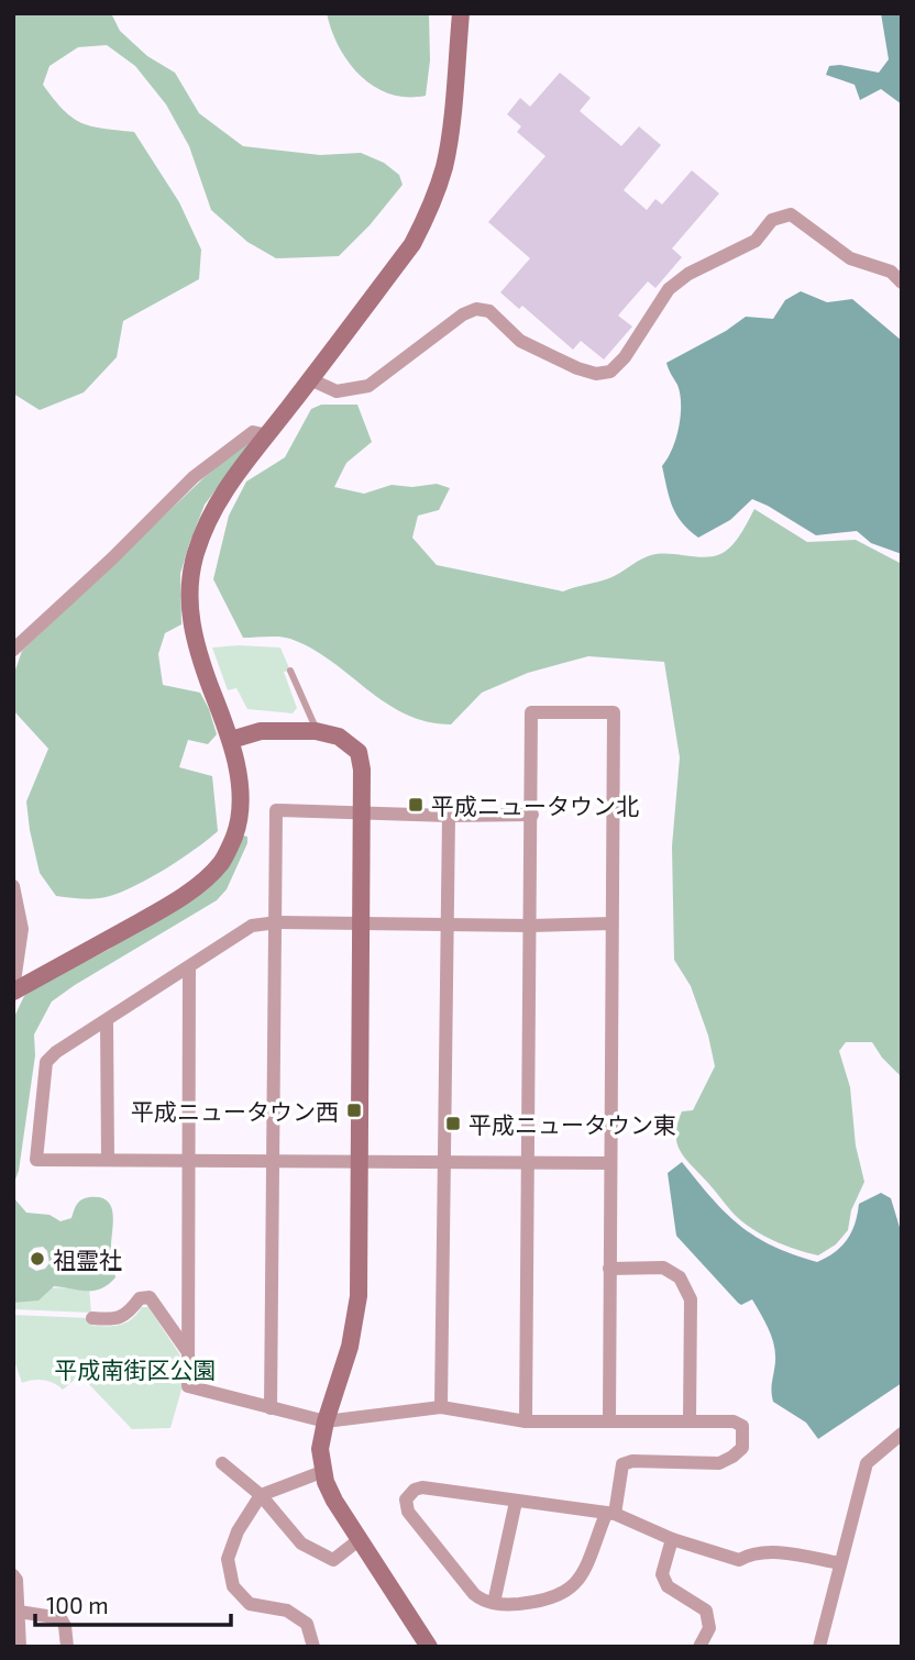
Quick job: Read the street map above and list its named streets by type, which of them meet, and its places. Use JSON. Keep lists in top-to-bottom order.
{
  "parks": ["平成南街区公園"],
  "places": {
    "transit": ["平成ニュータウン北", "平成ニュータウン西", "平成ニュータウン東"],
    "other": ["祖霊社"]
  },
  "scale_bar": "100 m"
}
